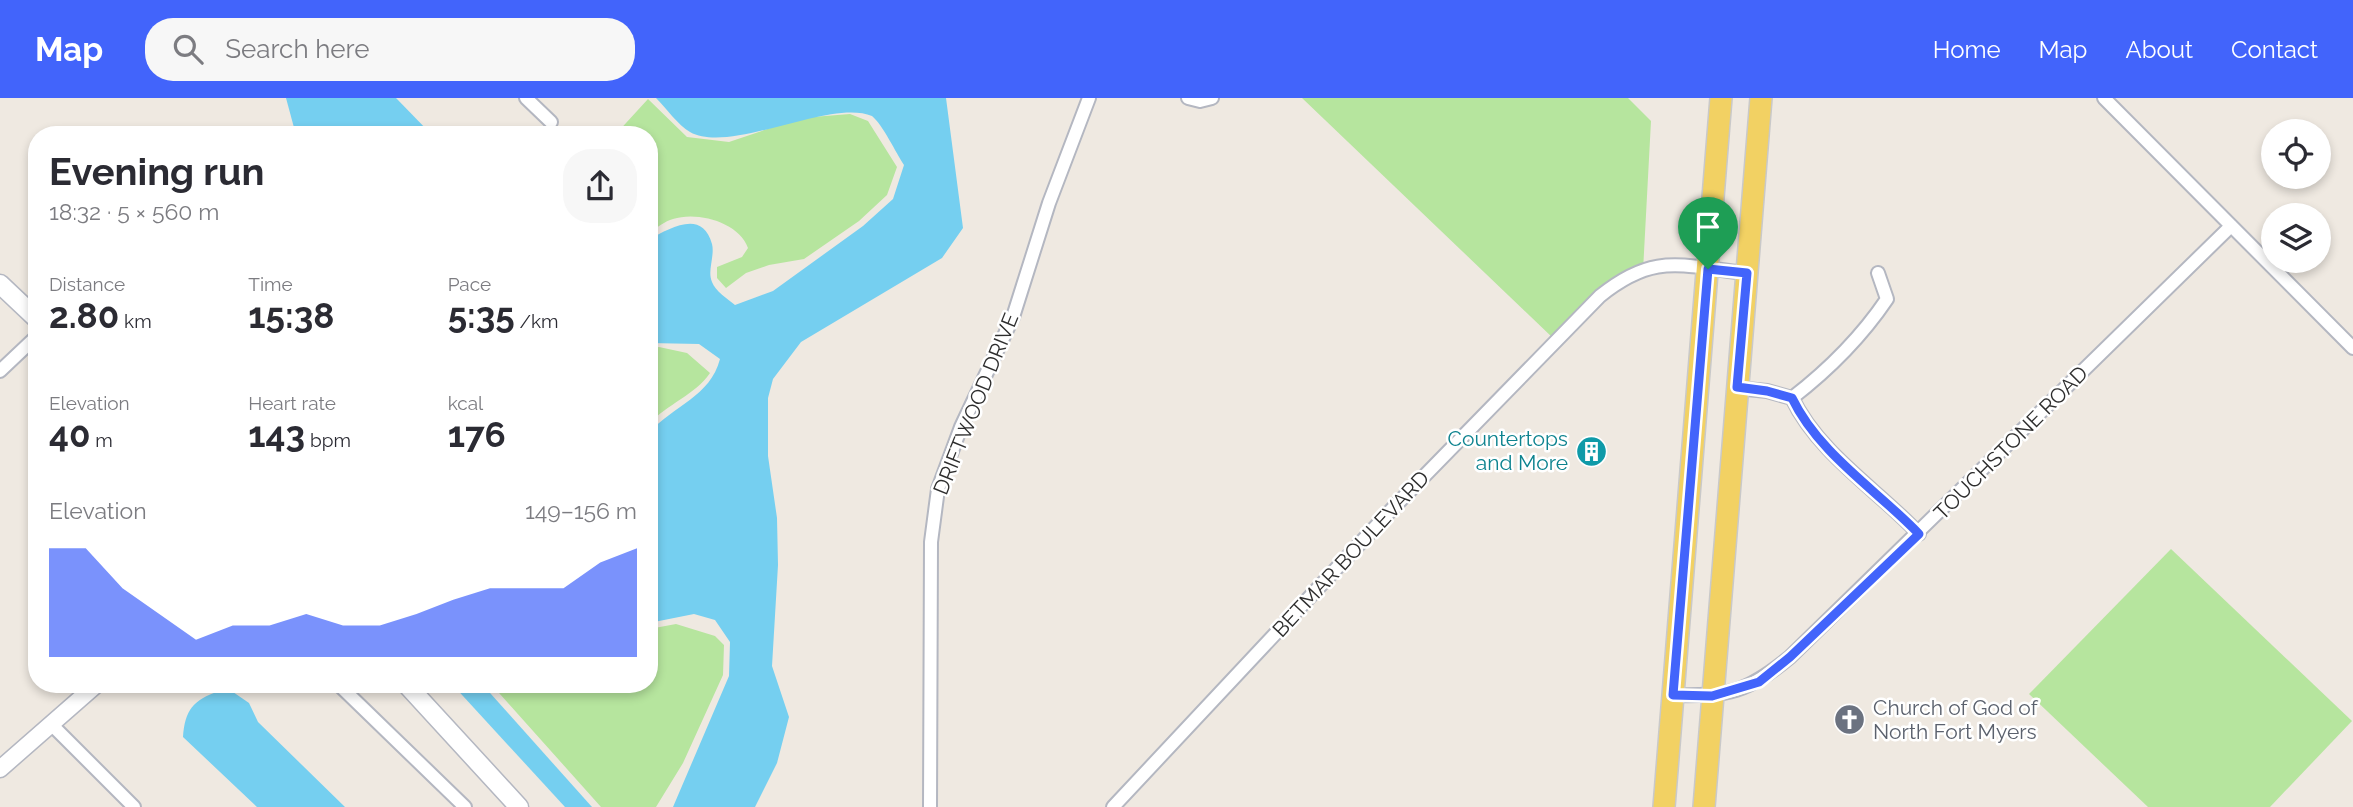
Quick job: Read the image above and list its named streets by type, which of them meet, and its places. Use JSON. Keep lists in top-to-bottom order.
{
  "streets": {
    "street": ["DRIFTWOOD DRIVE", "TOUCHSTONE ROAD", "BETMAR BOULEVARD"]
  },
  "places": {
    "building": ["Countertops and More"],
    "church": ["Church of God of North Fort Myers"]
  },
  "page": {
    "header": "Map",
    "search": "Search here",
    "nav": [
      "Home",
      "Map",
      "About",
      "Contact"
    ],
    "heading": ["Evening run", "18:32 · 5 × 560 m"],
    "stats": [
      ["Distance", "2.80 km"],
      ["Time", "15:38"],
      ["Pace", "5:35 /km"],
      ["Elevation", "40 m"],
      ["Heart rate", "143 bpm"],
      ["kcal", "176"]
    ],
    "chart": ["Elevation", "149–156 m"]
  }
}
